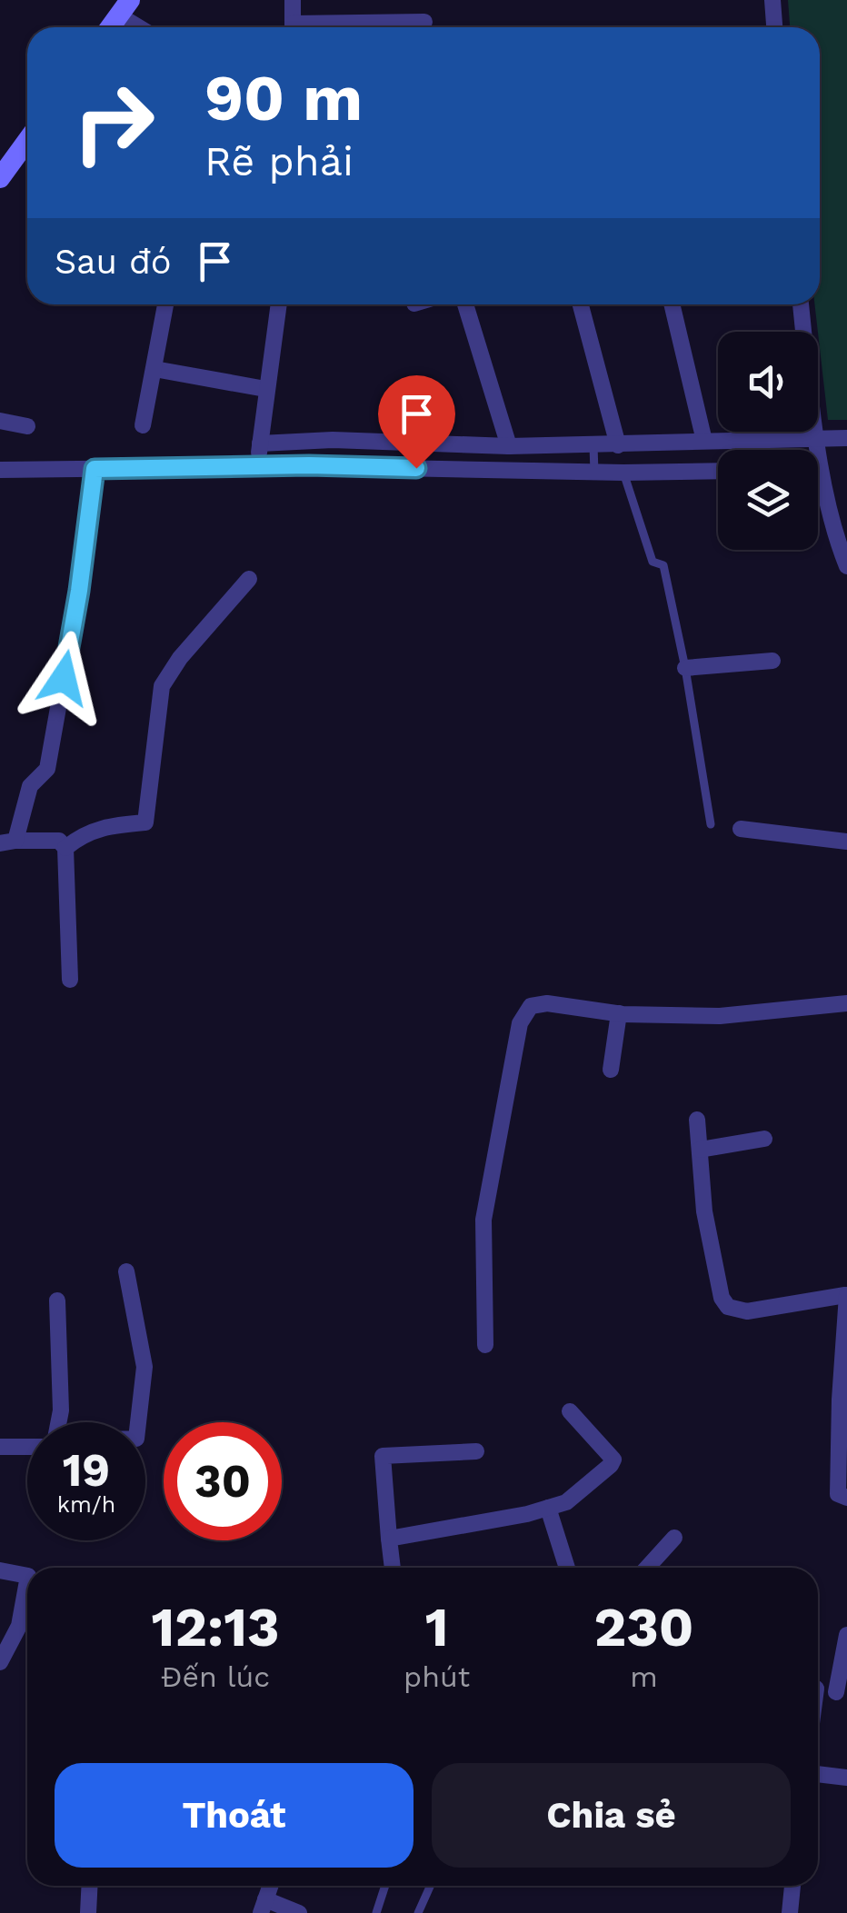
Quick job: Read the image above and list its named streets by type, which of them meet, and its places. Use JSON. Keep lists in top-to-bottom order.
{
  "page": {
    "turn": ["90 m", "Rẽ phải"],
    "then": "Sau đó",
    "speed": "19 km/h",
    "limit": "30",
    "eta": [
      "12:13",
      "Đến lúc",
      "1",
      "phút",
      "230",
      "m"
    ],
    "buttons": ["Thoát", "Chia sẻ"]
  }
}
